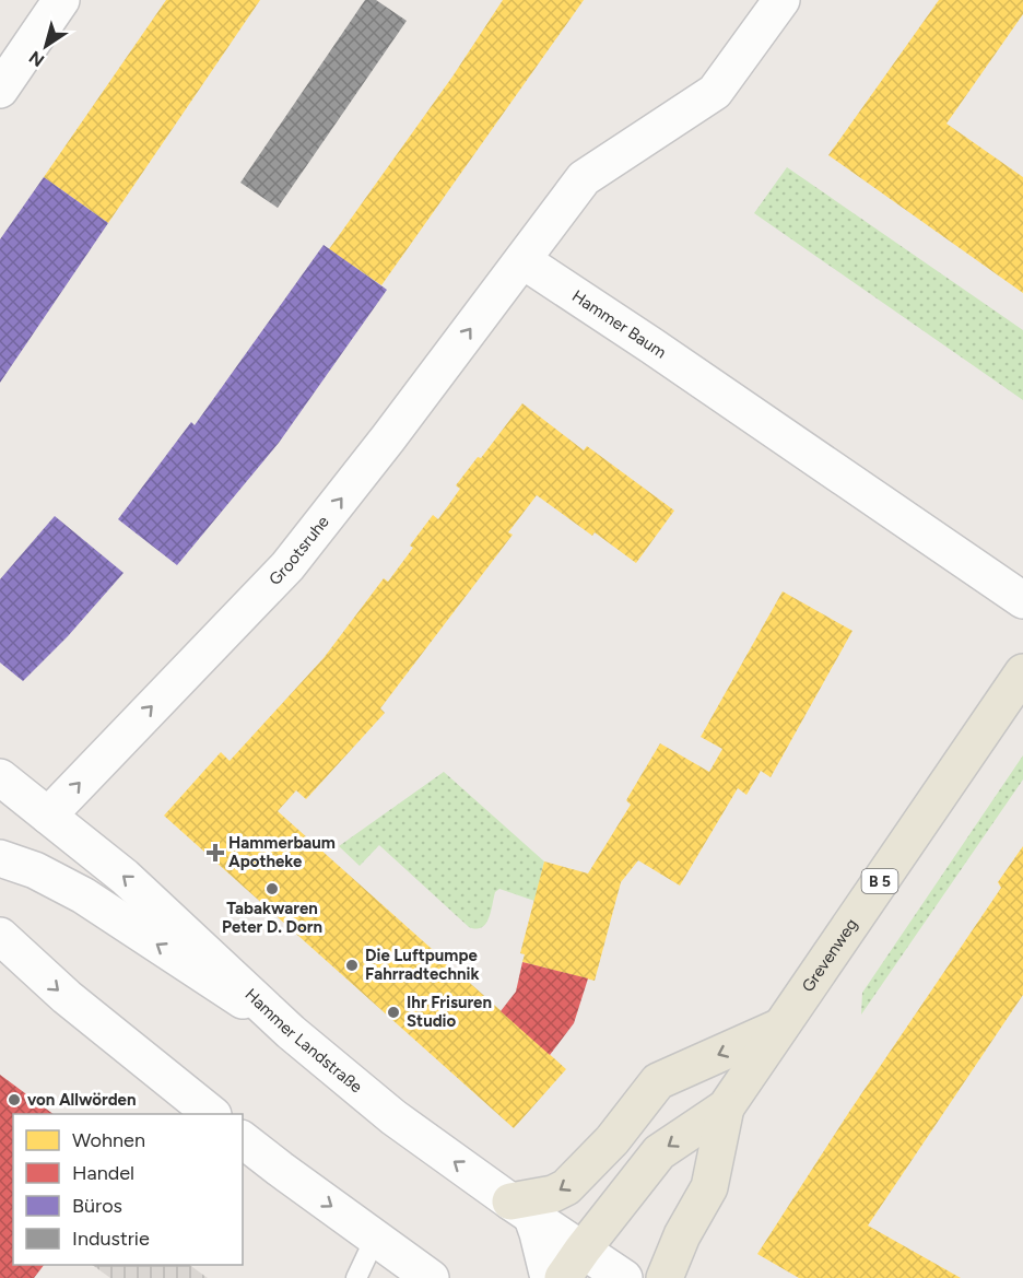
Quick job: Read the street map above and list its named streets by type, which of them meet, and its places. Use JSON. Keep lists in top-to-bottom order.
{
  "streets": {
    "main road": ["B 5", "Grevenweg"],
    "street": ["Hammer Baum", "Grootsruhe", "Hammer Landstraße"]
  },
  "crossings": [
    ["Hammer Baum", "Grootsruhe"],
    ["Grootsruhe", "Hammer Landstraße"],
    ["Grevenweg", "Hammer Landstraße"]
  ],
  "one_way": ["Grootsruhe"],
  "places": {
    "health": ["Hammerbaum Apotheke"],
    "other": [
      "Tabakwaren Peter D. Dorn",
      "Die Luftpumpe Fahrradtechnik",
      "Ihr Frisuren Studio",
      "von Allwörden"
    ]
  },
  "legend": [
    "Wohnen",
    "Handel",
    "Büros",
    "Industrie"
  ],
  "north": "bottom left"
}
